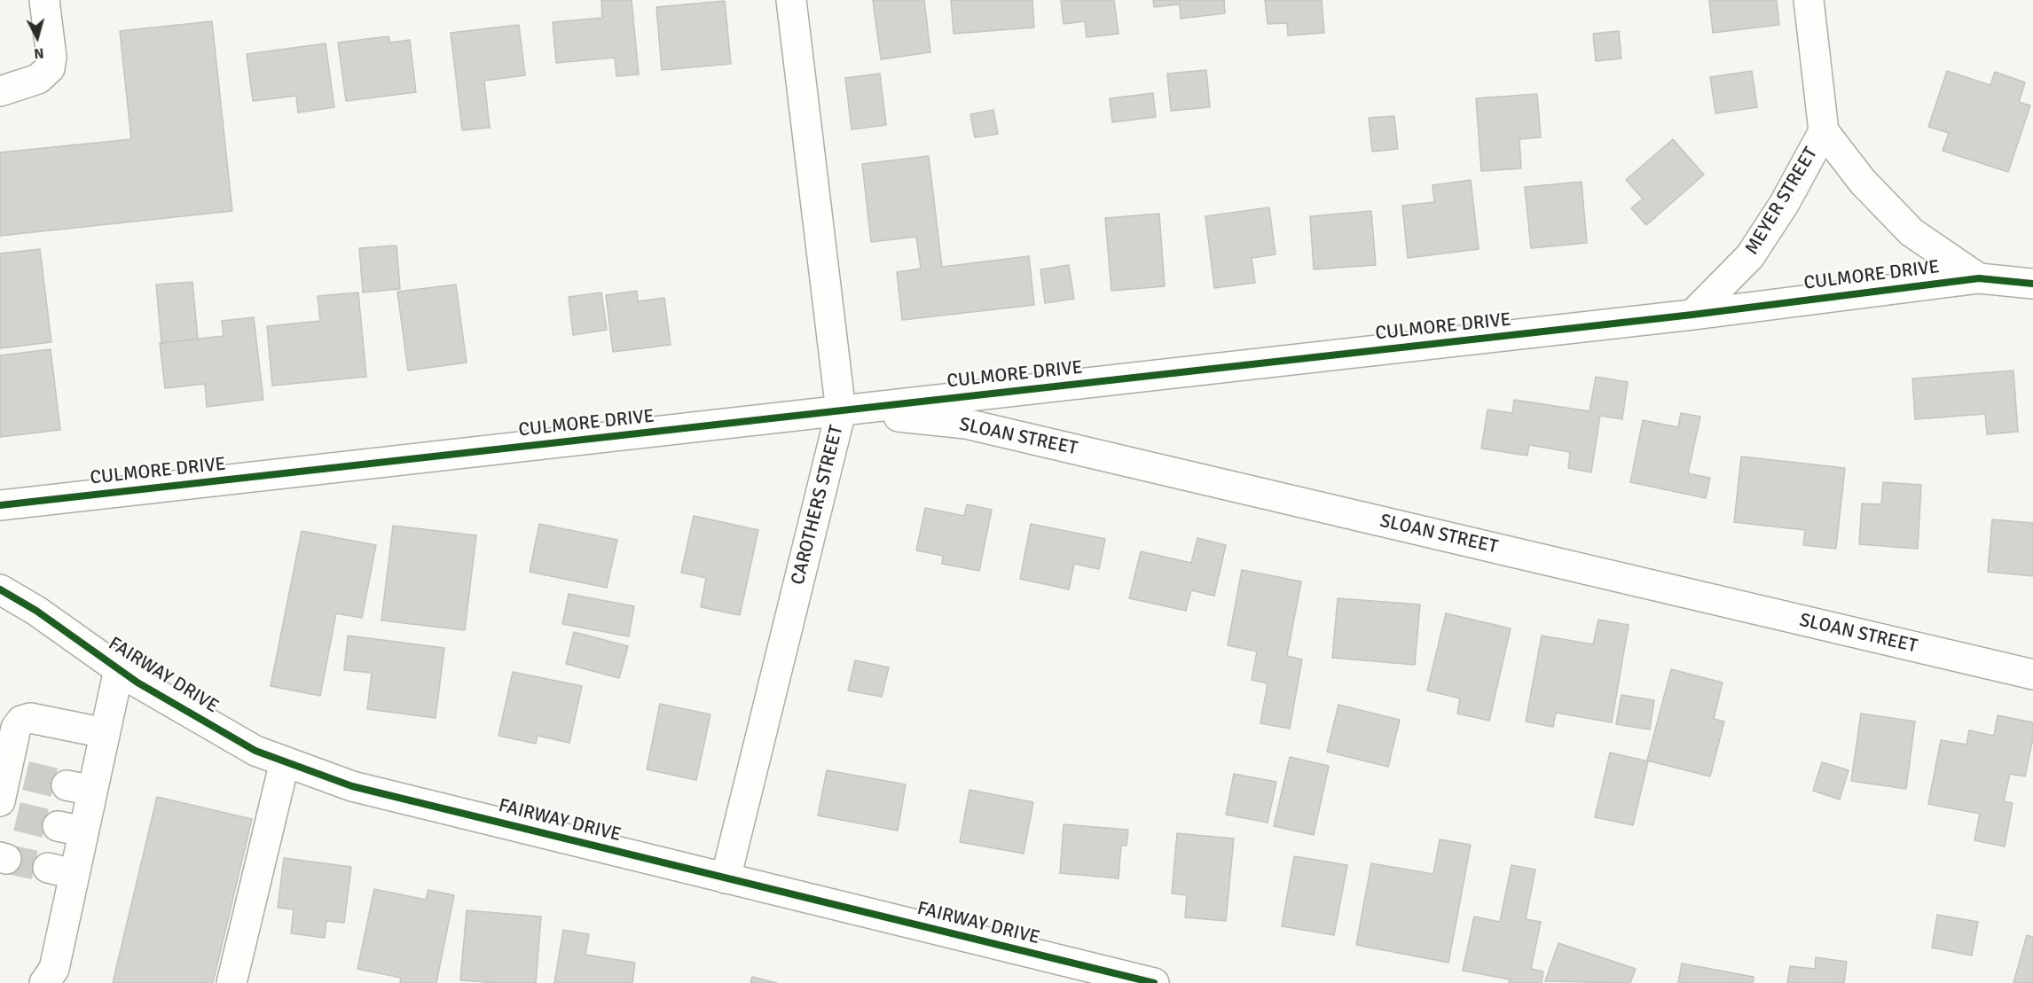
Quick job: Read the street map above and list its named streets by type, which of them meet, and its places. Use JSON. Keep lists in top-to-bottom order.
{
  "streets": {
    "street": [
      "MEYER STREET",
      "CULMORE DRIVE",
      "SLOAN STREET",
      "CAROTHERS STREET",
      "FAIRWAY DRIVE"
    ]
  },
  "crossings": [
    ["MEYER STREET", "CULMORE DRIVE"],
    ["CULMORE DRIVE", "SLOAN STREET"],
    ["CULMORE DRIVE", "CAROTHERS STREET"],
    ["SLOAN STREET", "CAROTHERS STREET"],
    ["CAROTHERS STREET", "FAIRWAY DRIVE"]
  ],
  "north": "bottom"
}
